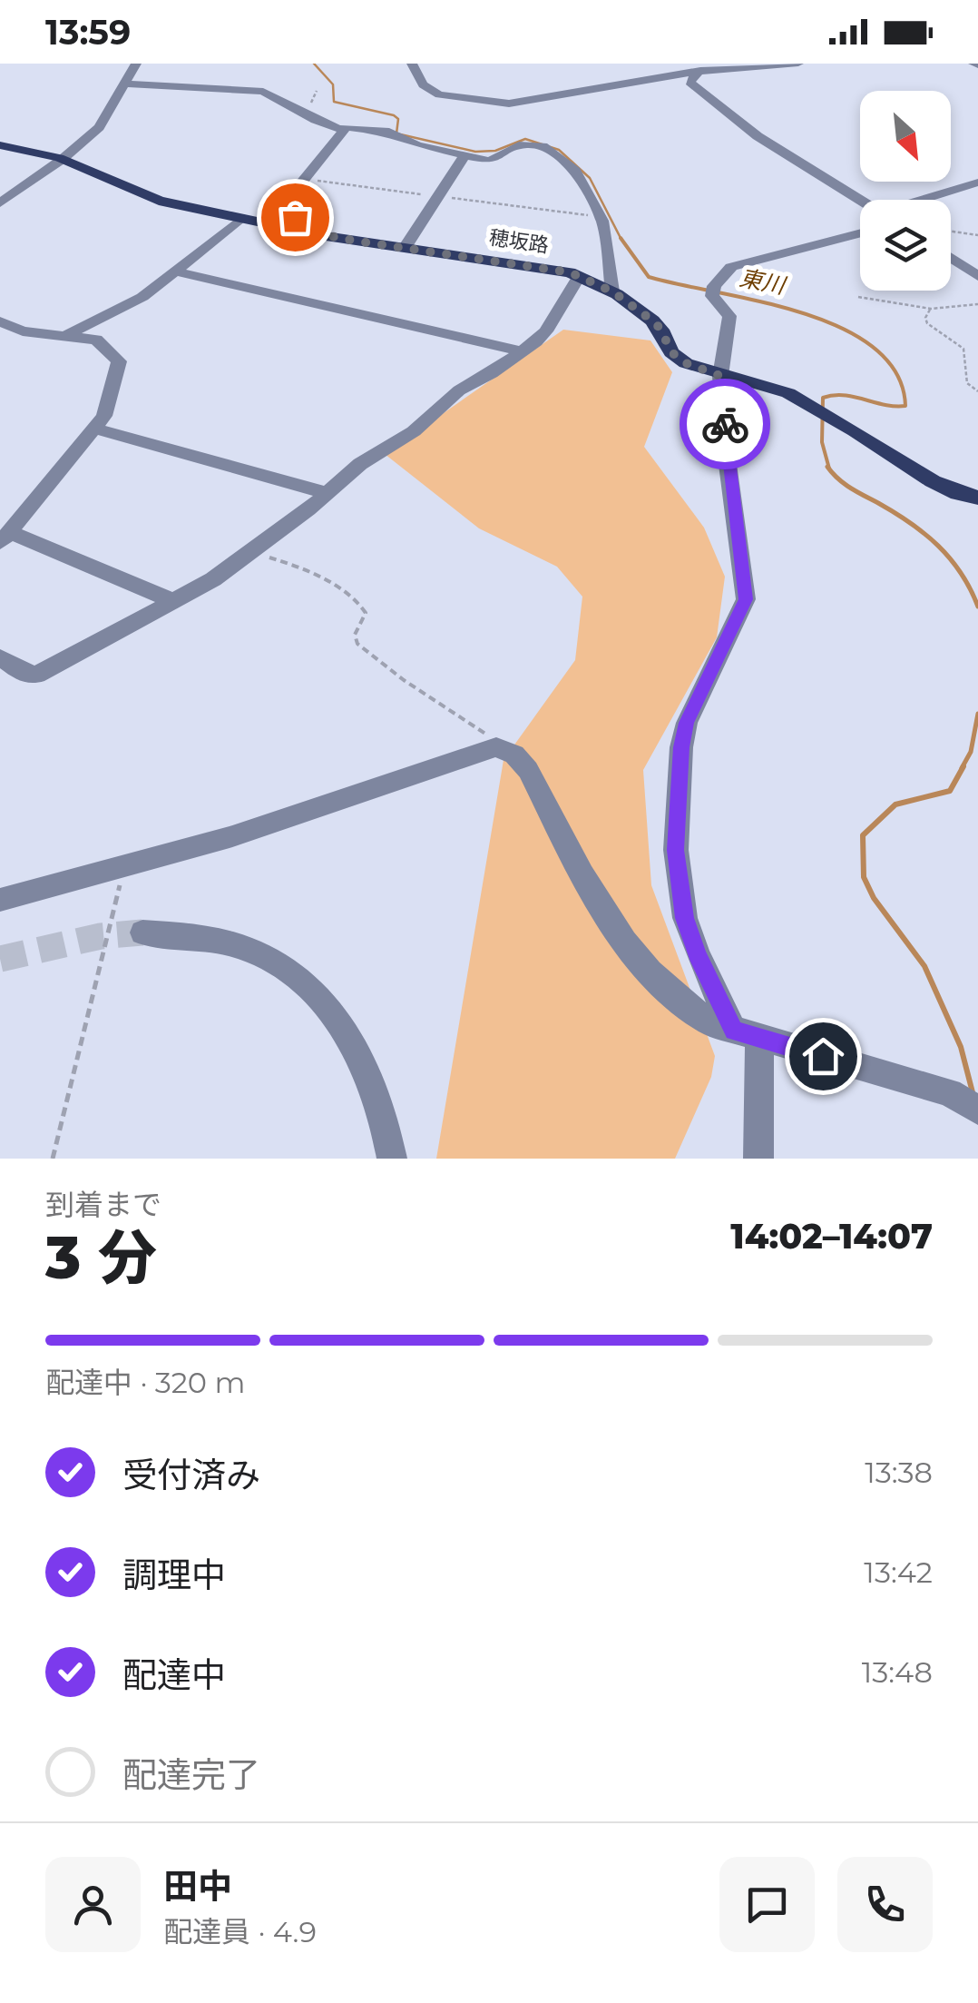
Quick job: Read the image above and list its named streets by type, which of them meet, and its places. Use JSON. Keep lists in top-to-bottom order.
{
  "streets": {
    "main road": ["穂坂路"]
  },
  "water": ["東川"],
  "north": "bottom right",
  "page": {
    "status": "13:59",
    "heading": ["3 分", "到着まで", "14:02–14:07"],
    "panel": ["田中", "配達員 · 4.9"],
    "bar": "配達中 · 320 m",
    "list": [
      ["受付済み", "13:38"],
      ["調理中", "13:42"],
      ["配達中", "13:48"],
      "配達完了"
    ]
  }
}
